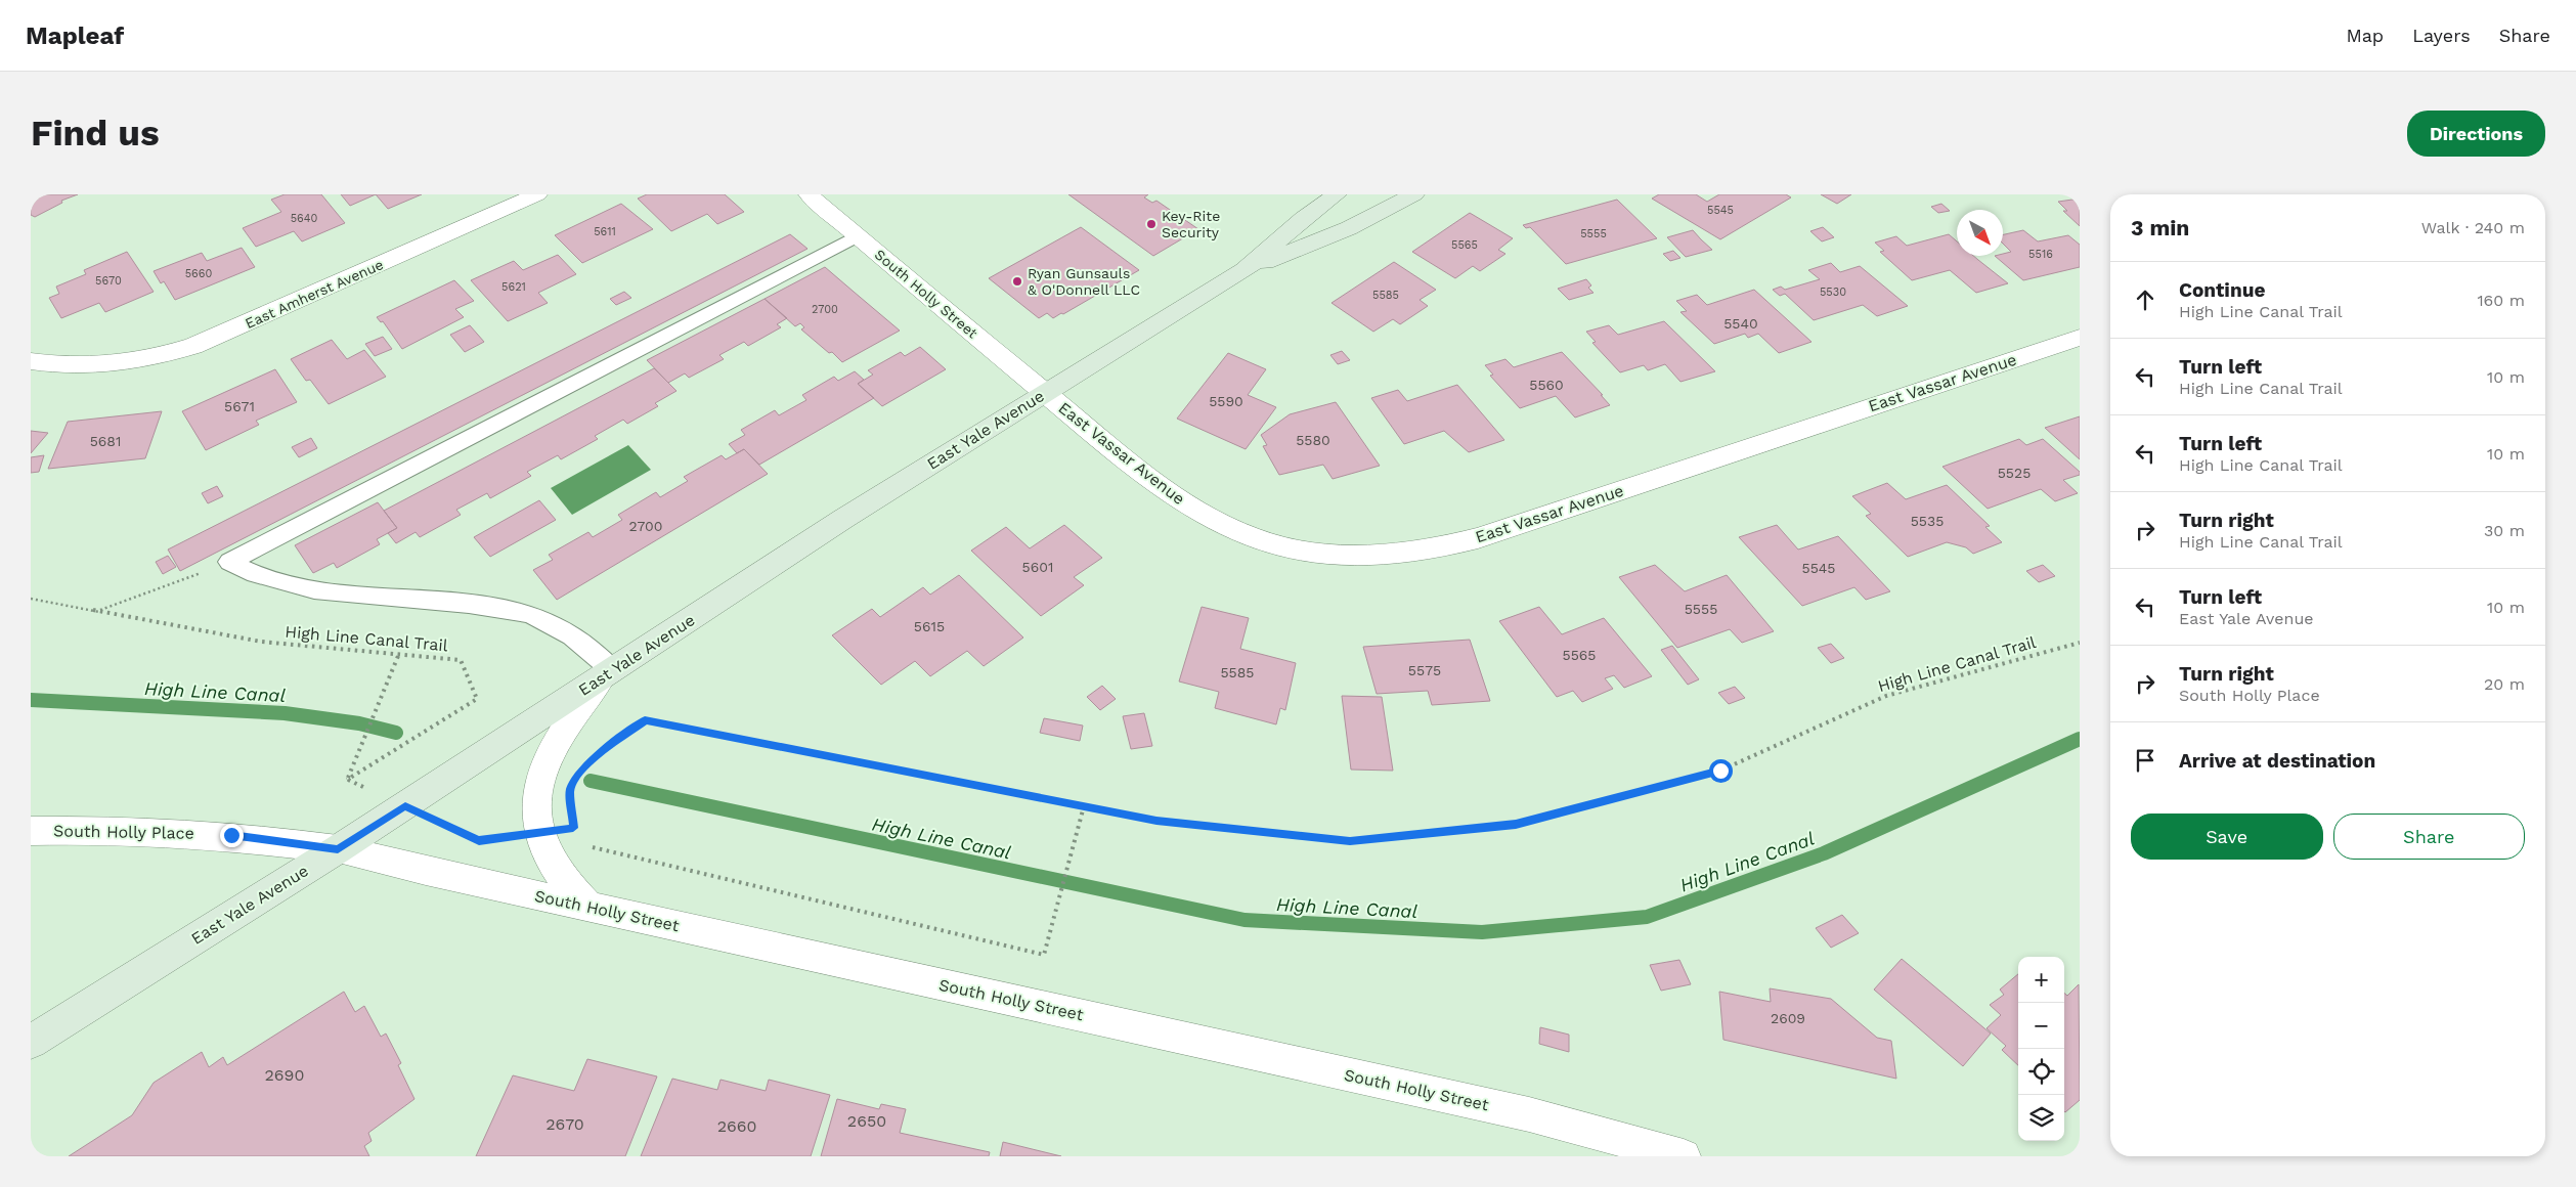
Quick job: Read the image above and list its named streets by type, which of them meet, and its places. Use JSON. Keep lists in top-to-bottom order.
{
  "streets": {
    "main road": ["East Yale Avenue"],
    "street": [
      "East Amherst Avenue",
      "South Holly Street",
      "East Vassar Avenue",
      "South Holly Place"
    ],
    "path": ["High Line Canal Trail"]
  },
  "crossings": [
    ["South Holly Street", "East Vassar Avenue"],
    ["South Holly Street", "East Yale Avenue"],
    ["South Holly Street", "South Holly Place"],
    ["East Vassar Avenue", "East Yale Avenue"],
    ["East Yale Avenue", "South Holly Place"]
  ],
  "water": ["High Line Canal"],
  "places": ["Key-Rite Security", "Ryan Gunsauls & O'Donnell LLC"],
  "house_numbers": [
    "5545",
    "5640",
    "5611",
    "5555",
    "5565",
    "5516",
    "5660",
    "5670",
    "5621",
    "5530",
    "5585",
    "2700",
    "5540",
    "5560",
    "5590",
    "5671",
    "5580",
    "5681",
    "5525",
    "5535",
    "2700",
    "5601",
    "5545",
    "5555",
    "5615",
    "5565",
    "5575",
    "5585",
    "2609",
    "2690",
    "2650",
    "2670",
    "2660"
  ],
  "north": "bottom right",
  "page": {
    "header": "Mapleaf",
    "nav": ["Map", "Layers", "Share"],
    "buttons": [
      "Directions",
      ["Save", "Share"]
    ],
    "title": "Find us",
    "heading": ["3 min", "Walk · 240 m"],
    "list": [
      ["Continue", "High Line Canal Trail", "160 m"],
      ["Turn left", "High Line Canal Trail", "10 m"],
      ["Turn left", "High Line Canal Trail", "10 m"],
      ["Turn right", "High Line Canal Trail", "30 m"],
      ["Turn left", "East Yale Avenue", "10 m"],
      ["Turn right", "South Holly Place", "20 m"],
      "Arrive at destination"
    ],
    "map_buttons": ["+", "−"]
  }
}
